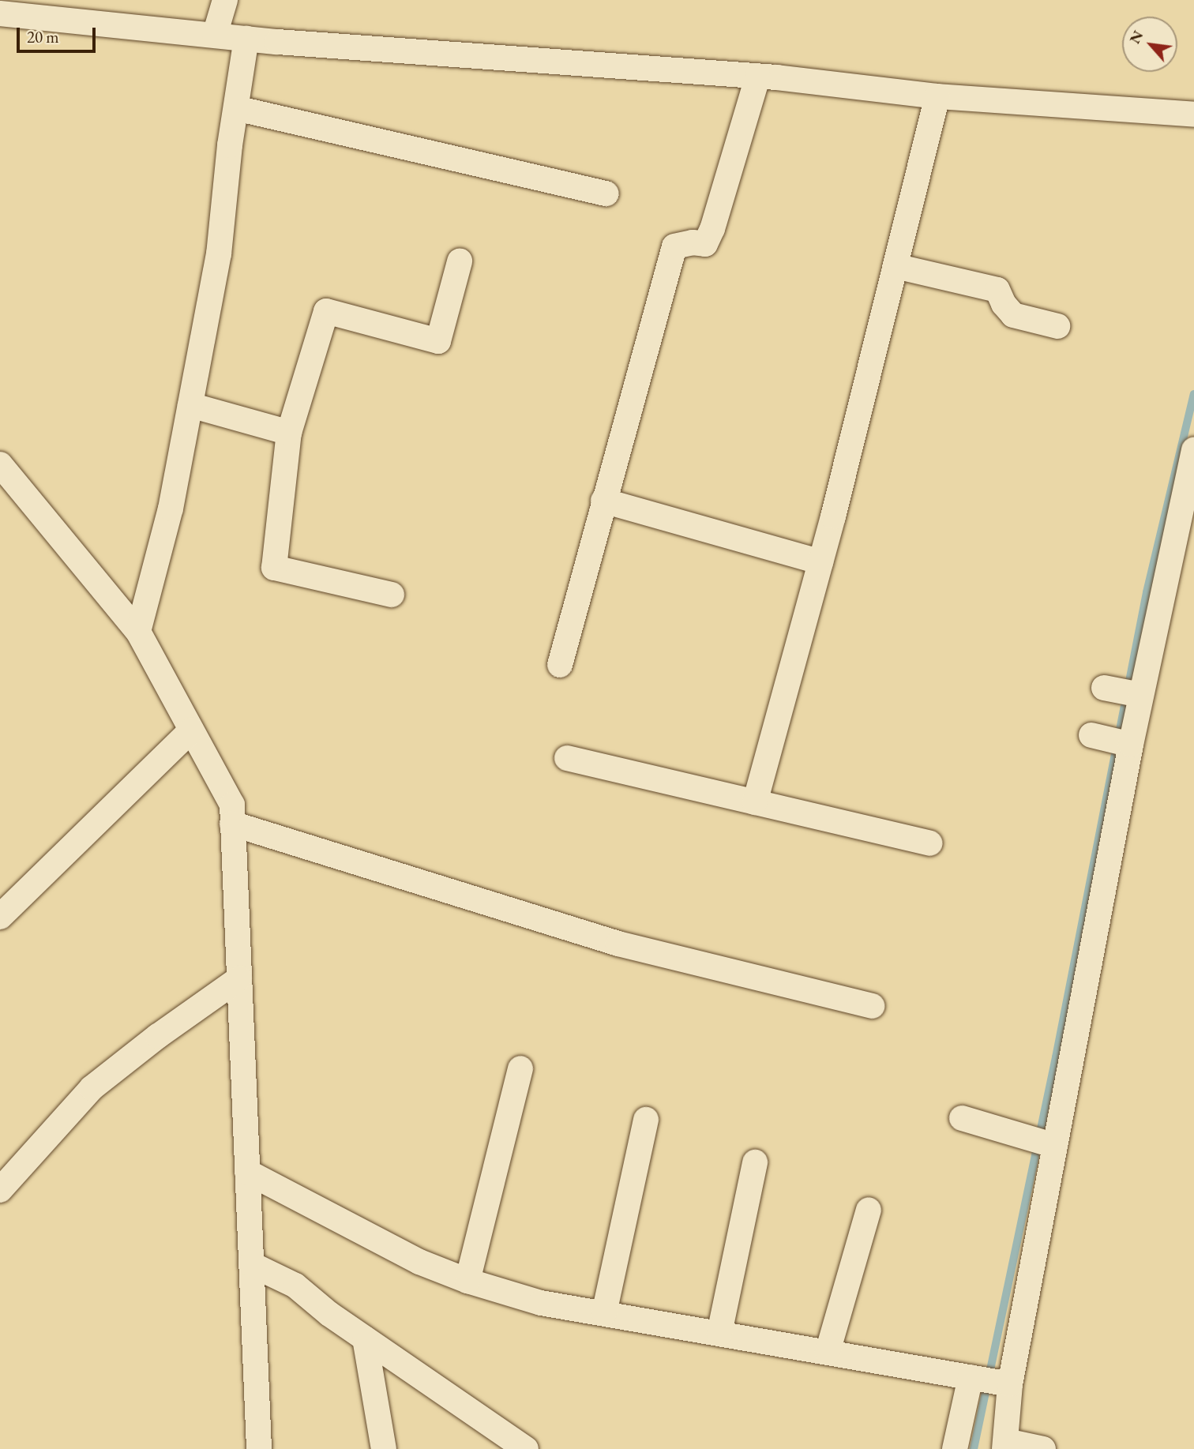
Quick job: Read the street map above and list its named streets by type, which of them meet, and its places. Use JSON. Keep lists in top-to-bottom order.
{
  "scale_bar": "20 m",
  "north": "top left"
}
